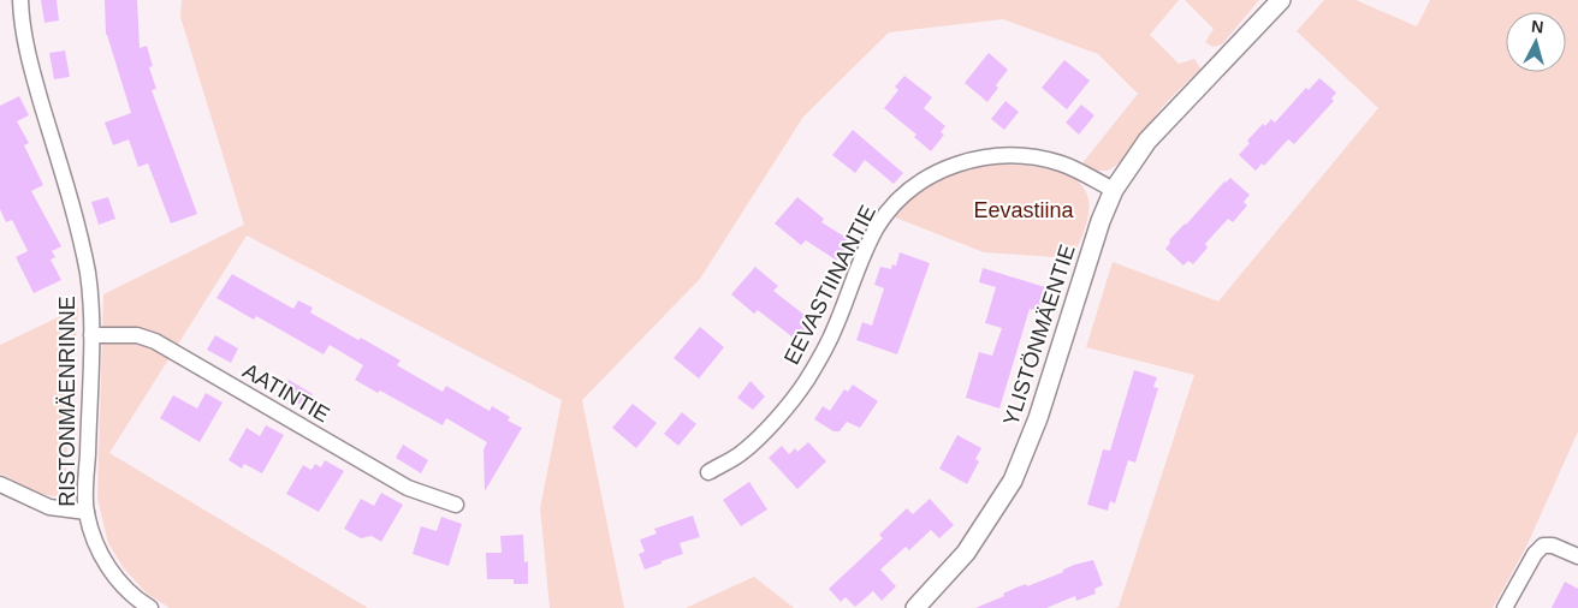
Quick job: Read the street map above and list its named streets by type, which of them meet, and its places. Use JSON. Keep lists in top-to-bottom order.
{
  "streets": {
    "street": [
      "EEVASTIINANTIE",
      "YLISTÖNMÄENTIE",
      "AATINTIE",
      "RISTONMÄENRINNE"
    ]
  },
  "crossings": [
    ["EEVASTIINANTIE", "YLISTÖNMÄENTIE"],
    ["AATINTIE", "RISTONMÄENRINNE"]
  ],
  "parks": ["Eevastiina"],
  "north": "top"
}
